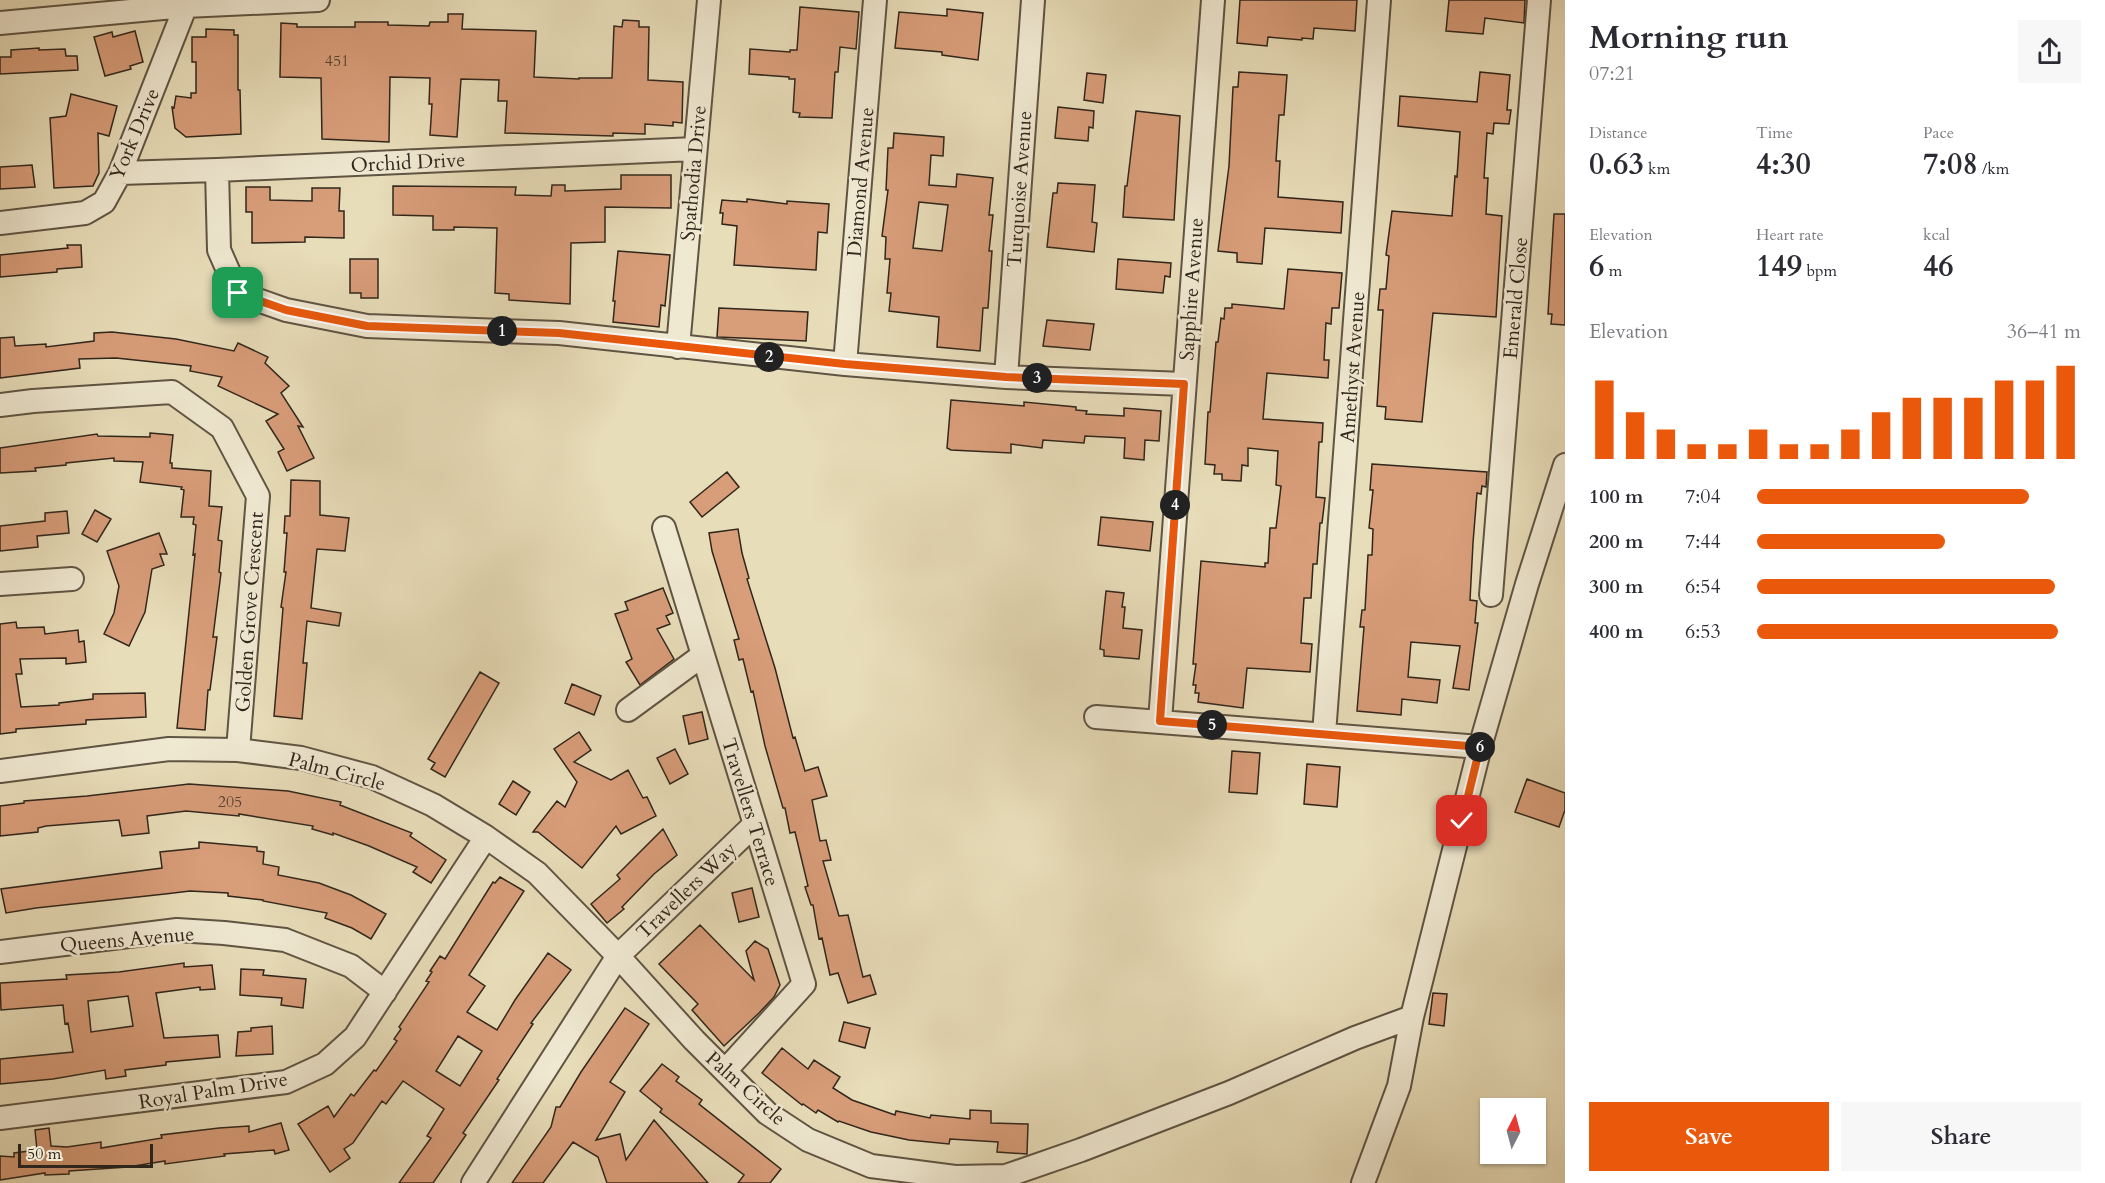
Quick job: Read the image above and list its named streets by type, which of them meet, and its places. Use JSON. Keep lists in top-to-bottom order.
{
  "streets": {
    "street": [
      "York Drive",
      "Orchid Drive",
      "Spathodia Drive",
      "Diamond Avenue",
      "Turquoise Avenue",
      "Sapphire Avenue",
      "Emerald Close",
      "Amethyst Avenue",
      "Golden Grove Crescent",
      "Palm Circle",
      "Travellers Terrace",
      "Travellers Way",
      "Queens Avenue",
      "Royal Palm Drive"
    ]
  },
  "crossings": [
    ["York Drive", "Orchid Drive"],
    ["Orchid Drive", "Spathodia Drive"],
    ["Golden Grove Crescent", "Palm Circle"],
    ["Palm Circle", "Travellers Terrace"],
    ["Palm Circle", "Travellers Way"],
    ["Palm Circle", "Royal Palm Drive"],
    ["Travellers Terrace", "Travellers Way"],
    ["Queens Avenue", "Royal Palm Drive"]
  ],
  "house_numbers": ["451", "205"],
  "scale_bar": "50 m",
  "north": "top",
  "page": {
    "heading": ["Morning run", "07:21"],
    "stats": [
      ["Distance", "0.63 km"],
      ["Time", "4:30"],
      ["Pace", "7:08 /km"],
      ["Elevation", "6 m"],
      ["Heart rate", "149 bpm"],
      ["kcal", "46"]
    ],
    "chart": ["Elevation", "36–41 m"],
    "pins": [
      "1",
      "2",
      "3",
      "4",
      "5",
      "6"
    ],
    "list": [
      {
        "name": "100 m",
        "note": "7:04"
      },
      {
        "name": "200 m",
        "note": "7:44"
      },
      {
        "name": "300 m",
        "note": "6:54"
      },
      {
        "name": "400 m",
        "note": "6:53"
      }
    ],
    "buttons": ["Save", "Share"],
    "scale": "50 m"
  }
}
